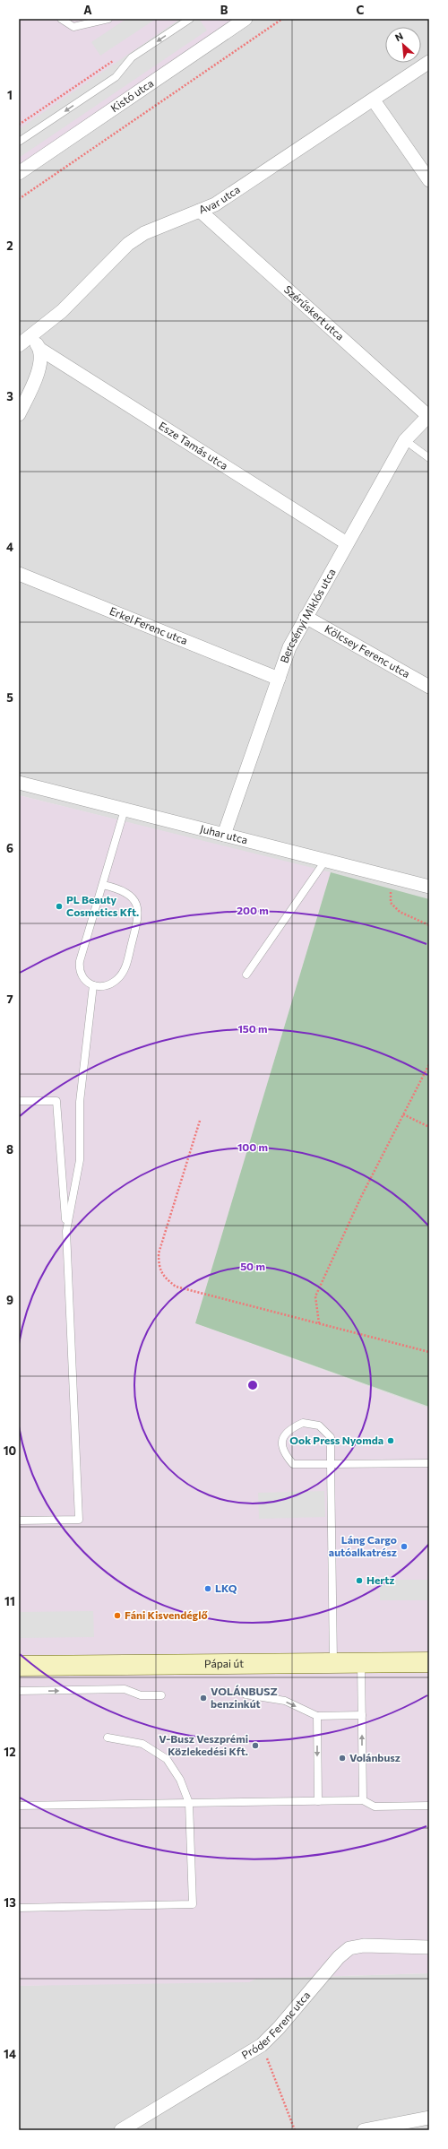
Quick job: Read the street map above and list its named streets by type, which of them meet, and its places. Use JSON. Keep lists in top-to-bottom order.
{
  "streets": {
    "main road": ["Pápai út"],
    "street": [
      "Kistó utca",
      "Avar utca",
      "Szérűskert utca",
      "Esze Tamás utca",
      "Bercsényi Miklós utca",
      "Erkel Ferenc utca",
      "Kölcsey Ferenc utca",
      "Juhar utca",
      "Próder Ferenc utca"
    ]
  },
  "crossings": [
    ["Avar utca", "Szérűskert utca"],
    ["Szérűskert utca", "Bercsényi Miklós utca"],
    ["Esze Tamás utca", "Bercsényi Miklós utca"],
    ["Bercsényi Miklós utca", "Erkel Ferenc utca"],
    ["Bercsényi Miklós utca", "Kölcsey Ferenc utca"],
    ["Bercsényi Miklós utca", "Juhar utca"]
  ],
  "places": [
    "PL Beauty Cosmetics Kft.",
    "Ook Press Nyomda",
    "Láng Cargo autóalkatrész",
    "Hertz",
    "LKQ",
    "Fáni Kisvendéglő",
    "VOLÁNBUSZ benzinkút",
    "V-Busz Veszprémi Közlekedési Kft.",
    "Volánbusz"
  ],
  "north": "top left",
  "grid": {
    "columns": ["A", "B", "C"],
    "rows": [
      "1",
      "2",
      "3",
      "4",
      "5",
      "6",
      "7",
      "8",
      "9",
      "10",
      "11",
      "12",
      "13",
      "14"
    ]
  },
  "rings": [
    "200 m",
    "150 m",
    "100 m",
    "50 m"
  ]
}
